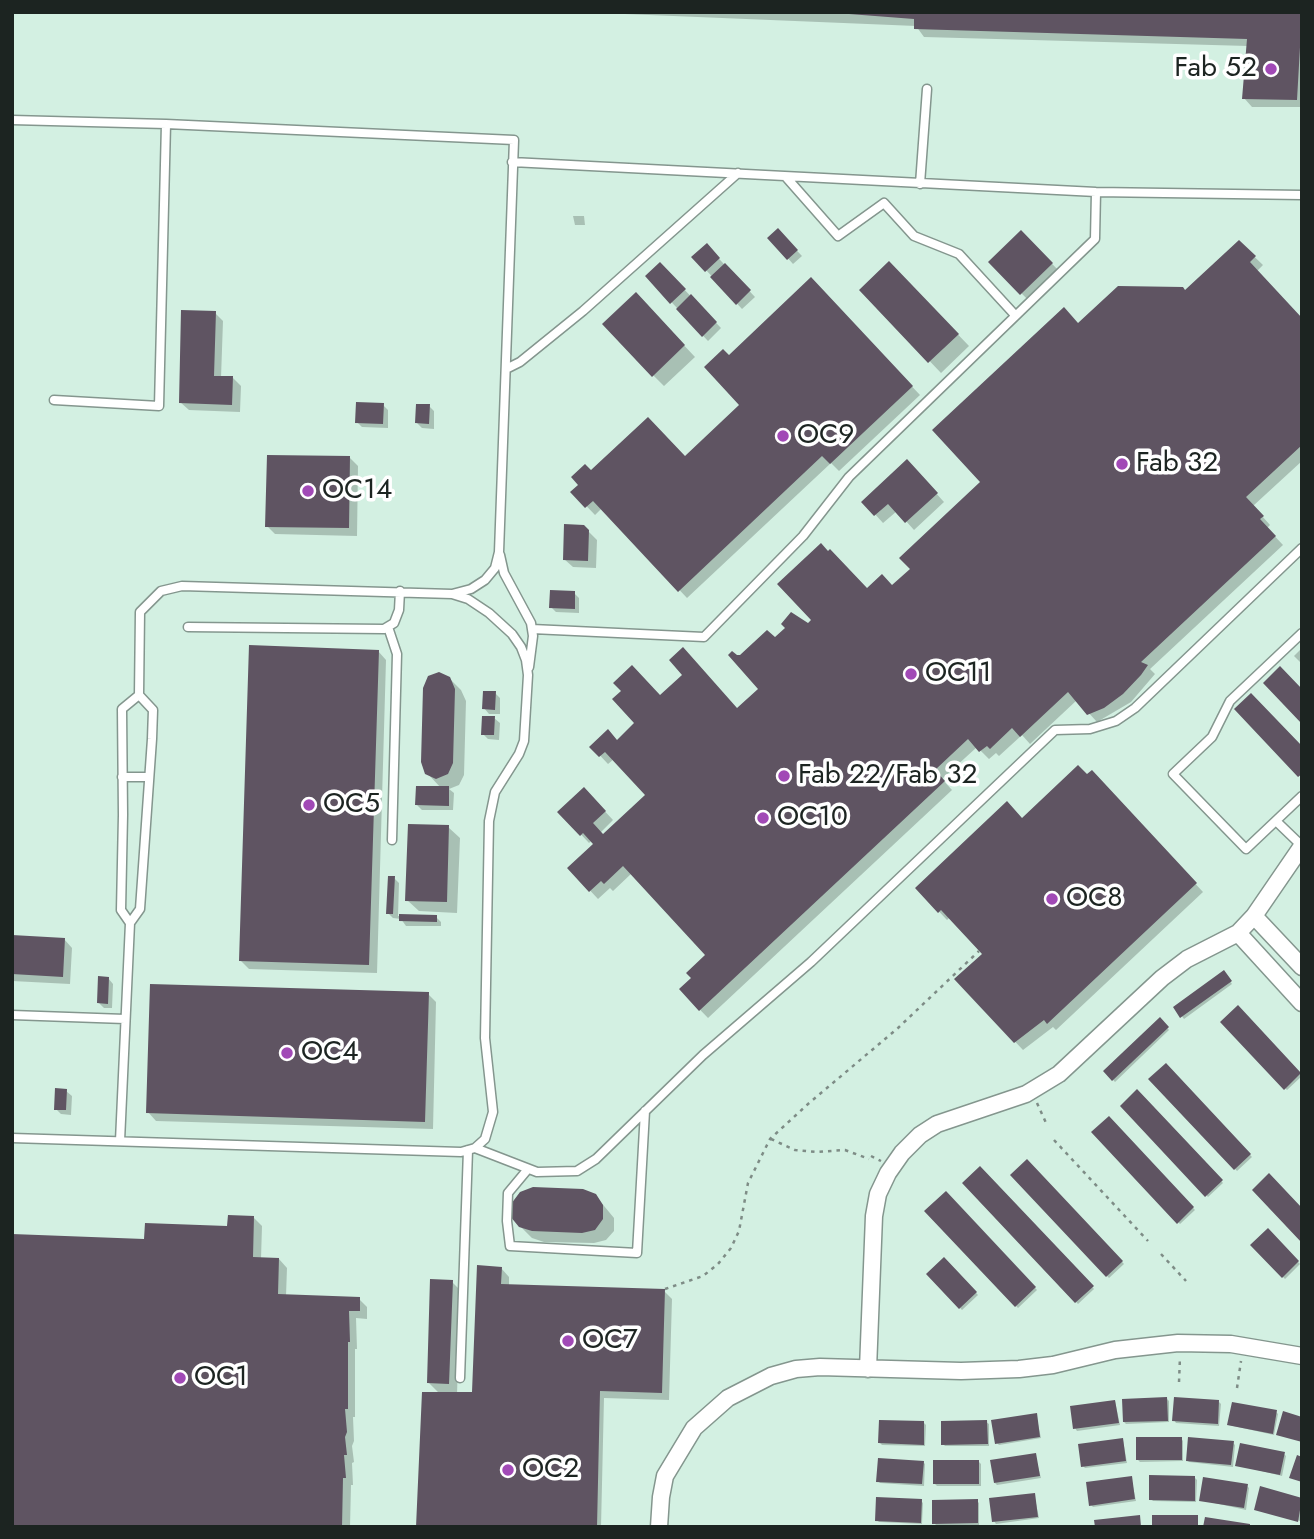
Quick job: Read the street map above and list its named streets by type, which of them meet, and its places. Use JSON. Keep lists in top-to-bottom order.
{
  "places": [
    "Fab 52",
    "OC9",
    "Fab 32",
    "OC14",
    "OC11",
    "Fab 22/Fab 32",
    "OC5",
    "OC10",
    "OC8",
    "OC4",
    "OC7",
    "OC1",
    "OC2"
  ]
}
